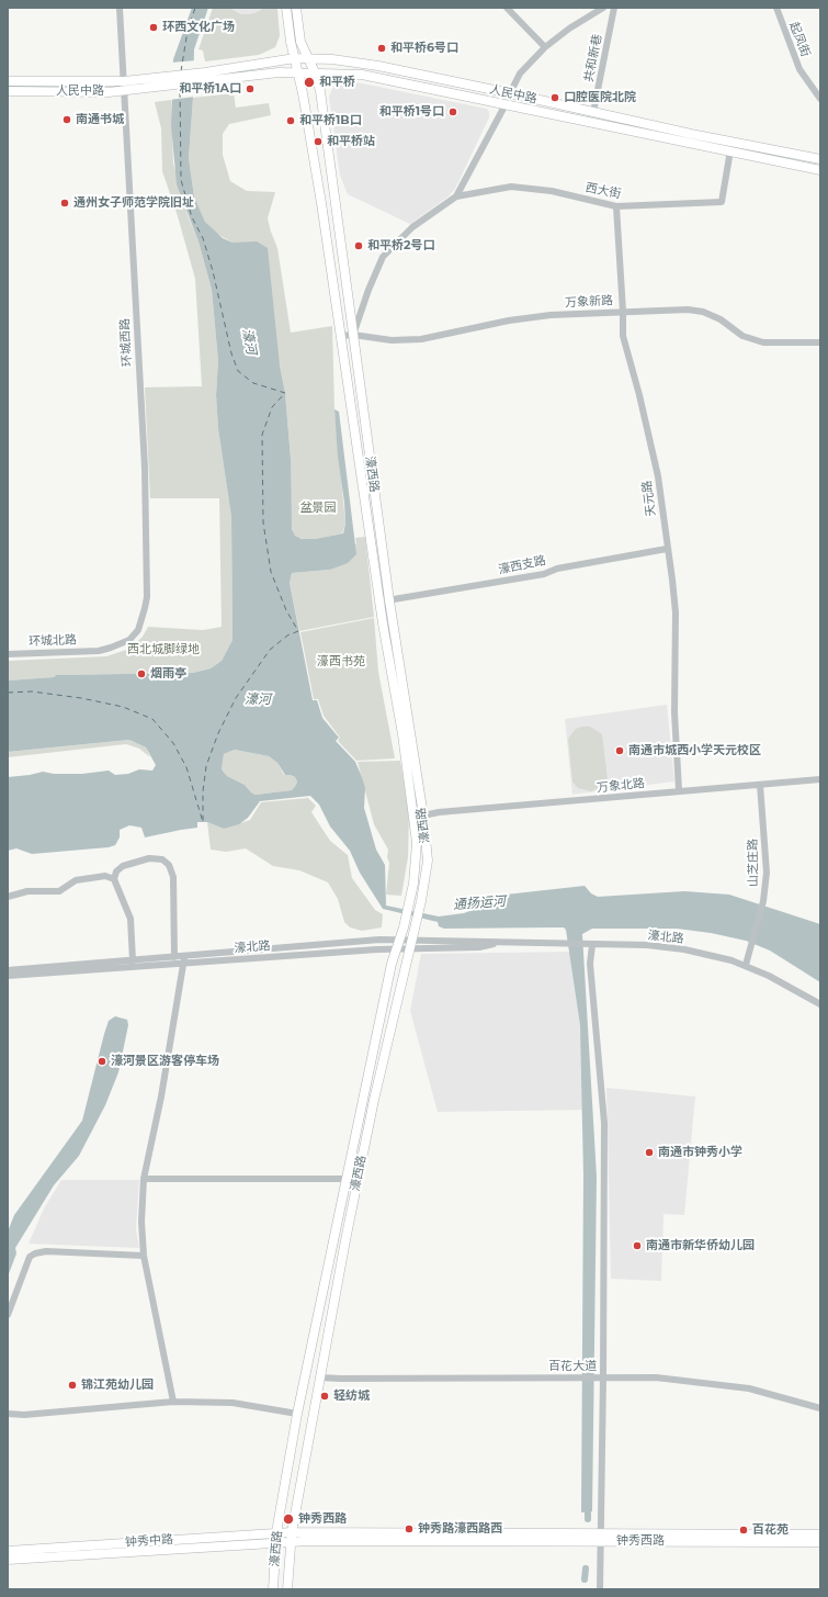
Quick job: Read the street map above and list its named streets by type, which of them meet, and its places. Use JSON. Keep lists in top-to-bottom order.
{
  "streets": {
    "main road": [
      "人民中路",
      "濠西路",
      "钟秀中路",
      "钟秀西路"
    ],
    "street": [
      "起凤街",
      "共和新巷",
      "西大街",
      "万象新路",
      "环城西路",
      "天元路",
      "濠西支路",
      "环城北路",
      "万象北路",
      "山芝庄路",
      "濠北路",
      "百花大道"
    ]
  },
  "crossings": [
    ["共和新巷", "人民中路"],
    ["人民中路", "西大街"],
    ["人民中路", "环城西路"],
    ["人民中路", "濠西路"],
    ["西大街", "天元路"],
    ["万象新路", "濠西路"],
    ["万象新路", "天元路"],
    ["环城西路", "环城北路"],
    ["濠西路", "濠西支路"],
    ["濠西路", "万象北路"],
    ["濠西路", "濠北路"],
    ["濠西路", "百花大道"],
    ["濠西路", "钟秀中路"],
    ["濠西路", "钟秀西路"],
    ["天元路", "濠西支路"],
    ["天元路", "万象北路"],
    ["万象北路", "山芝庄路"],
    ["山芝庄路", "濠北路"],
    ["钟秀中路", "钟秀西路"]
  ],
  "water": ["濠河", "通扬运河"],
  "parks": ["盆景园", "西北城脚绿地", "濠西书苑"],
  "places": [
    "环西文化广场",
    "和平桥6号口",
    "和平桥",
    "和平桥1A口",
    "口腔医院北院",
    "和平桥1号口",
    "南通书城",
    "和平桥1B口",
    "和平桥站",
    "通州女子师范学院旧址",
    "和平桥2号口",
    "烟雨亭",
    "南通市城西小学天元校区",
    "濠河景区游客停车场",
    "南通市钟秀小学",
    "南通市新华侨幼儿园",
    "锦江苑幼儿园",
    "轻纺城",
    "钟秀西路",
    "钟秀路濠西路西",
    "百花苑"
  ]
}
